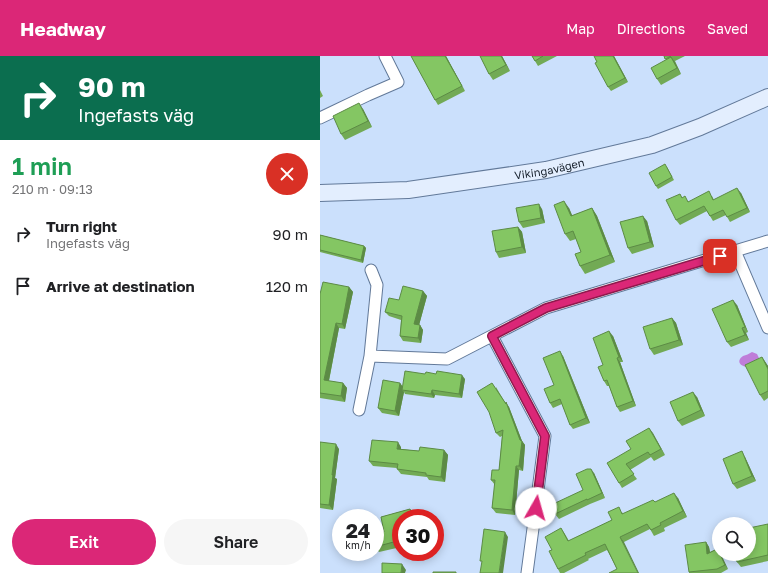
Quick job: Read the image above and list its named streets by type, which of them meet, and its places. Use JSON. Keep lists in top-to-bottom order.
{
  "streets": {
    "main road": ["Vikingavägen"]
  },
  "page": {
    "header": "Headway",
    "nav": ["Map", "Directions", "Saved"],
    "turn": ["90 m", "Ingefasts väg"],
    "heading": ["1 min", "210 m · 09:13"],
    "list": [
      {
        "name": "Turn right",
        "note": "Ingefasts väg",
        "value": "90 m"
      },
      {
        "name": "Arrive at destination",
        "value": "120 m"
      }
    ],
    "speed": "24 km/h",
    "limit": "30",
    "buttons": ["Exit", "Share"]
  }
}
